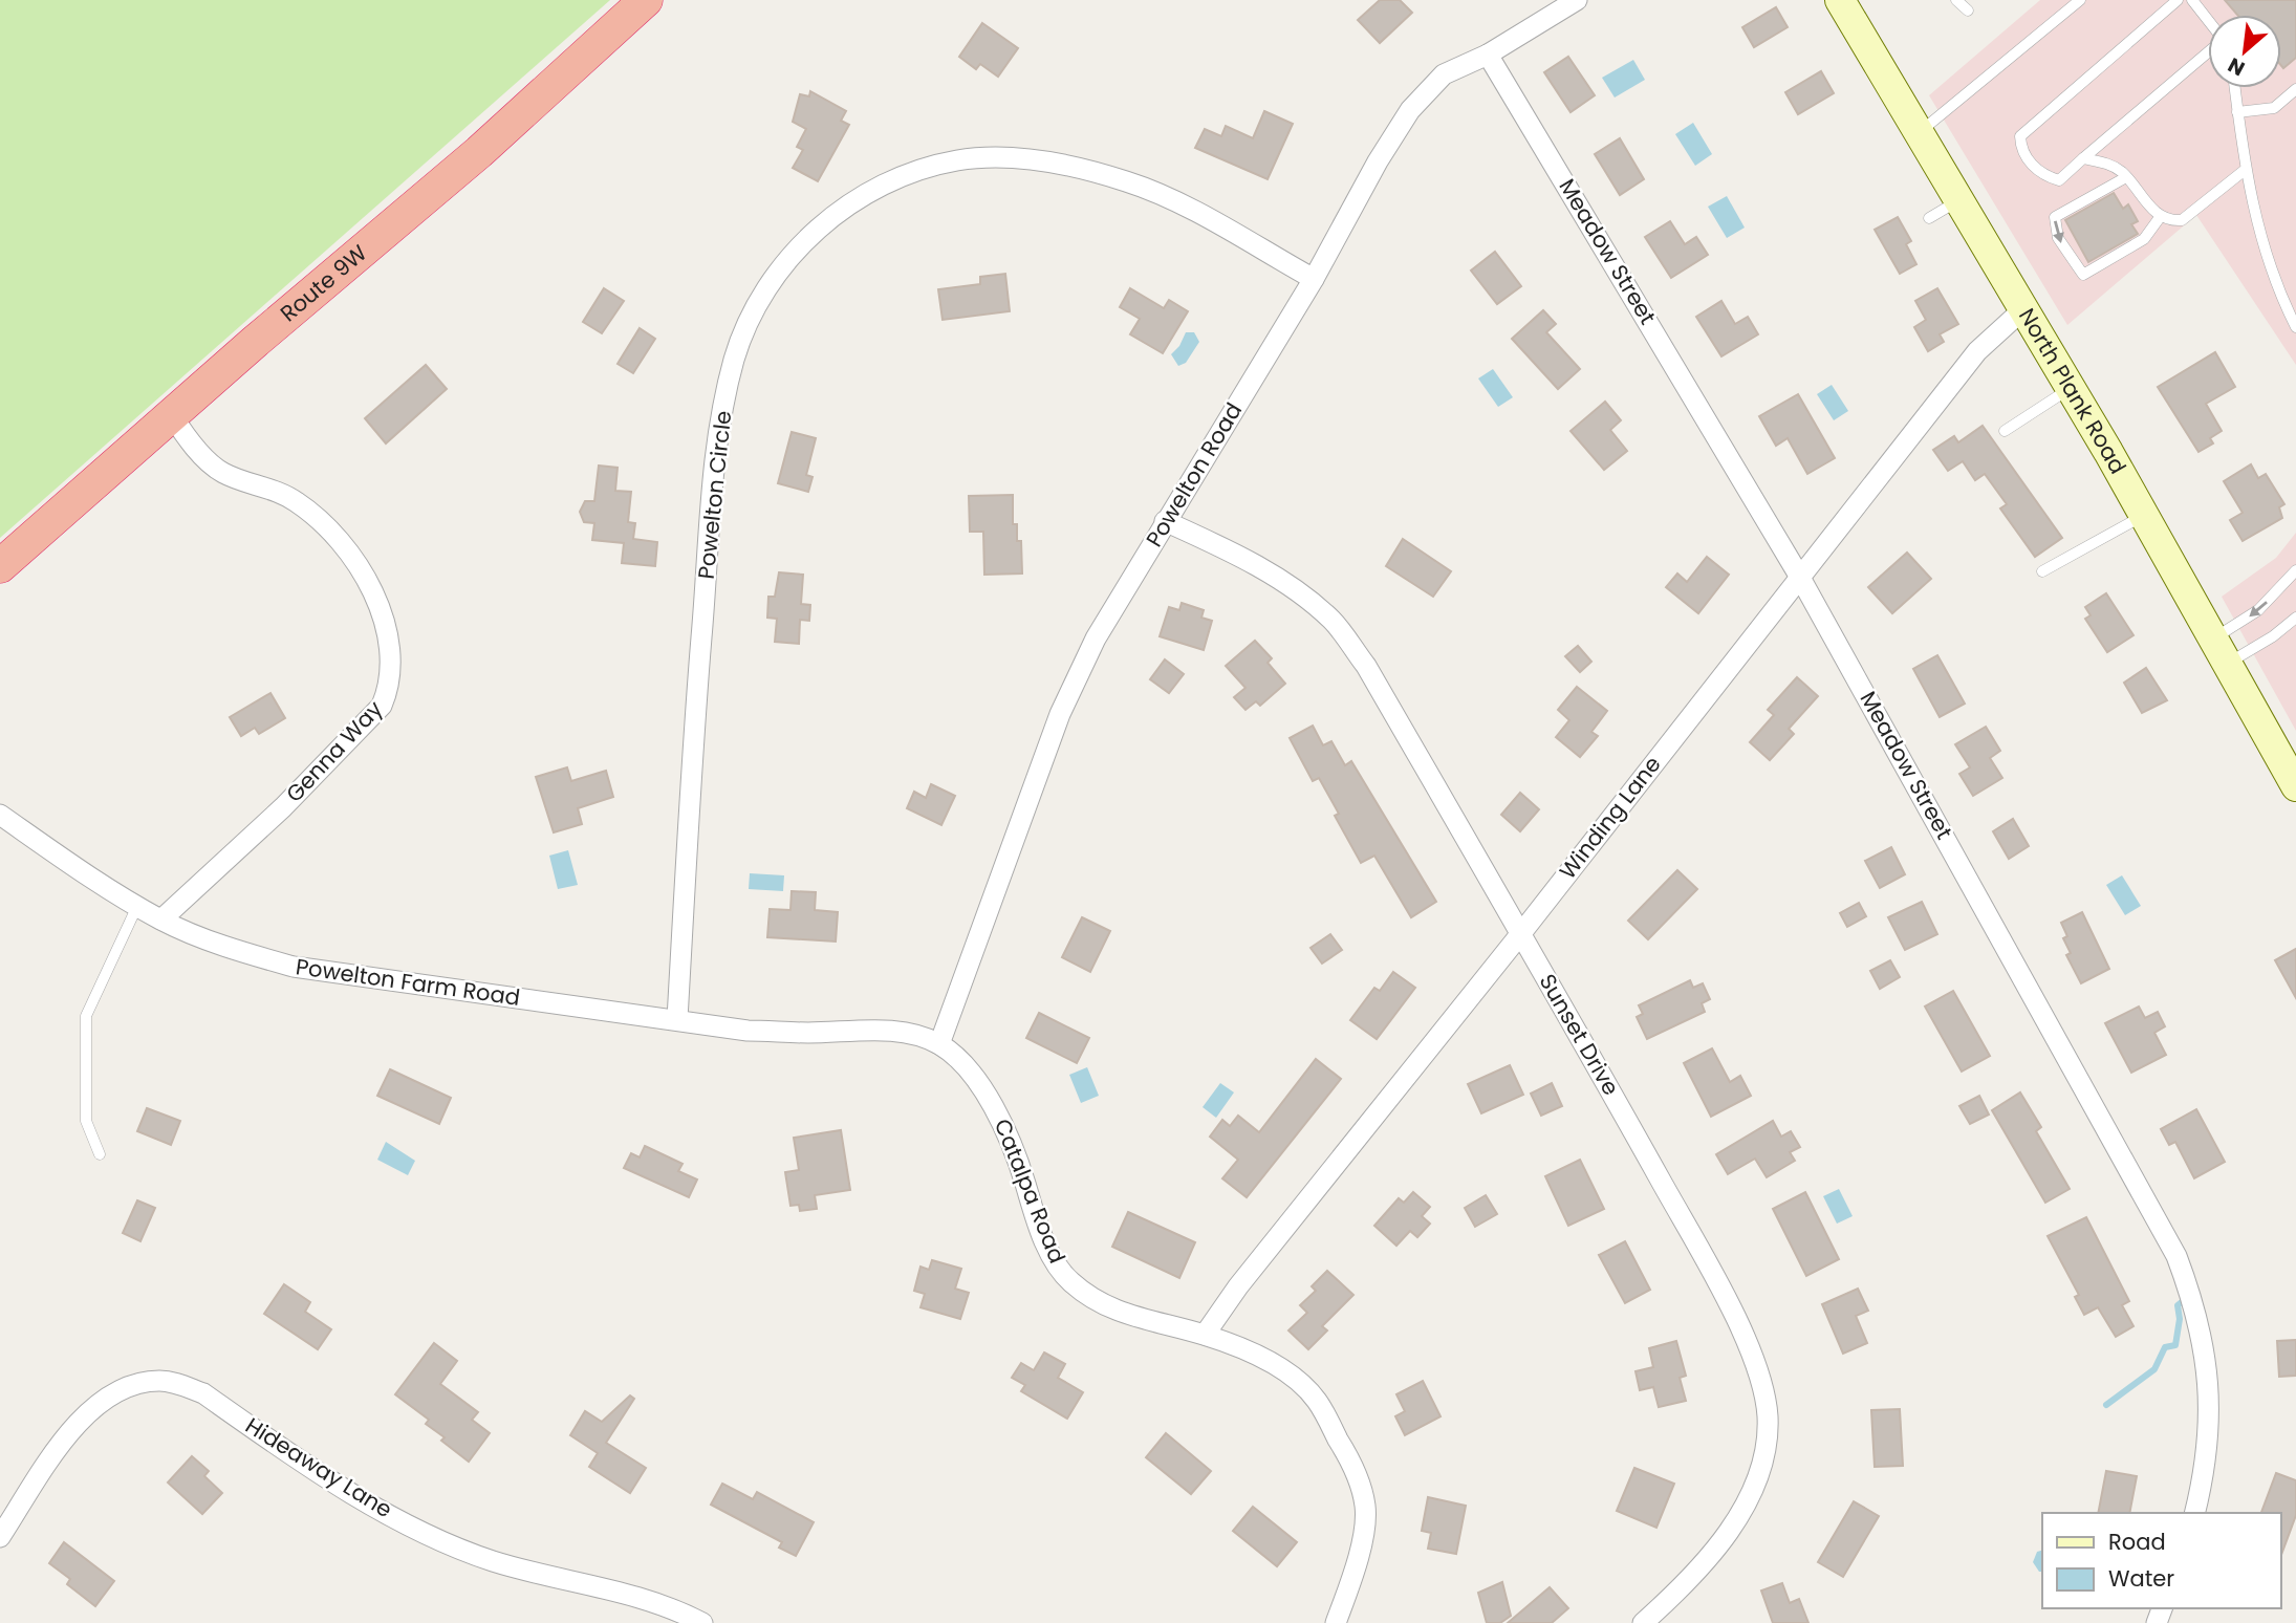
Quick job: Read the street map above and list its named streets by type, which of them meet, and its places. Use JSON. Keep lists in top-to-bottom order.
{
  "streets": {
    "highway": ["Route 9W"],
    "main road": ["North Plank Road"],
    "street": [
      "Meadow Street",
      "Powelton Road",
      "Powelton Circle",
      "Genna Way",
      "Winding Lane",
      "Powelton Farm Road",
      "Sunset Drive",
      "Catalpa Road",
      "Hideaway Lane"
    ]
  },
  "crossings": [
    ["Meadow Street", "Powelton Road"],
    ["Meadow Street", "Winding Lane"],
    ["Route 9W", "Genna Way"],
    ["North Plank Road", "Winding Lane"],
    ["Powelton Road", "Powelton Circle"],
    ["Powelton Road", "Sunset Drive"],
    ["Powelton Road", "Catalpa Road"],
    ["Powelton Circle", "Powelton Farm Road"],
    ["Powelton Circle", "Catalpa Road"],
    ["Genna Way", "Powelton Farm Road"],
    ["Winding Lane", "Sunset Drive"],
    ["Winding Lane", "Catalpa Road"],
    ["Powelton Farm Road", "Catalpa Road"]
  ],
  "legend": ["Road", "Water"],
  "north": "bottom left"
}
